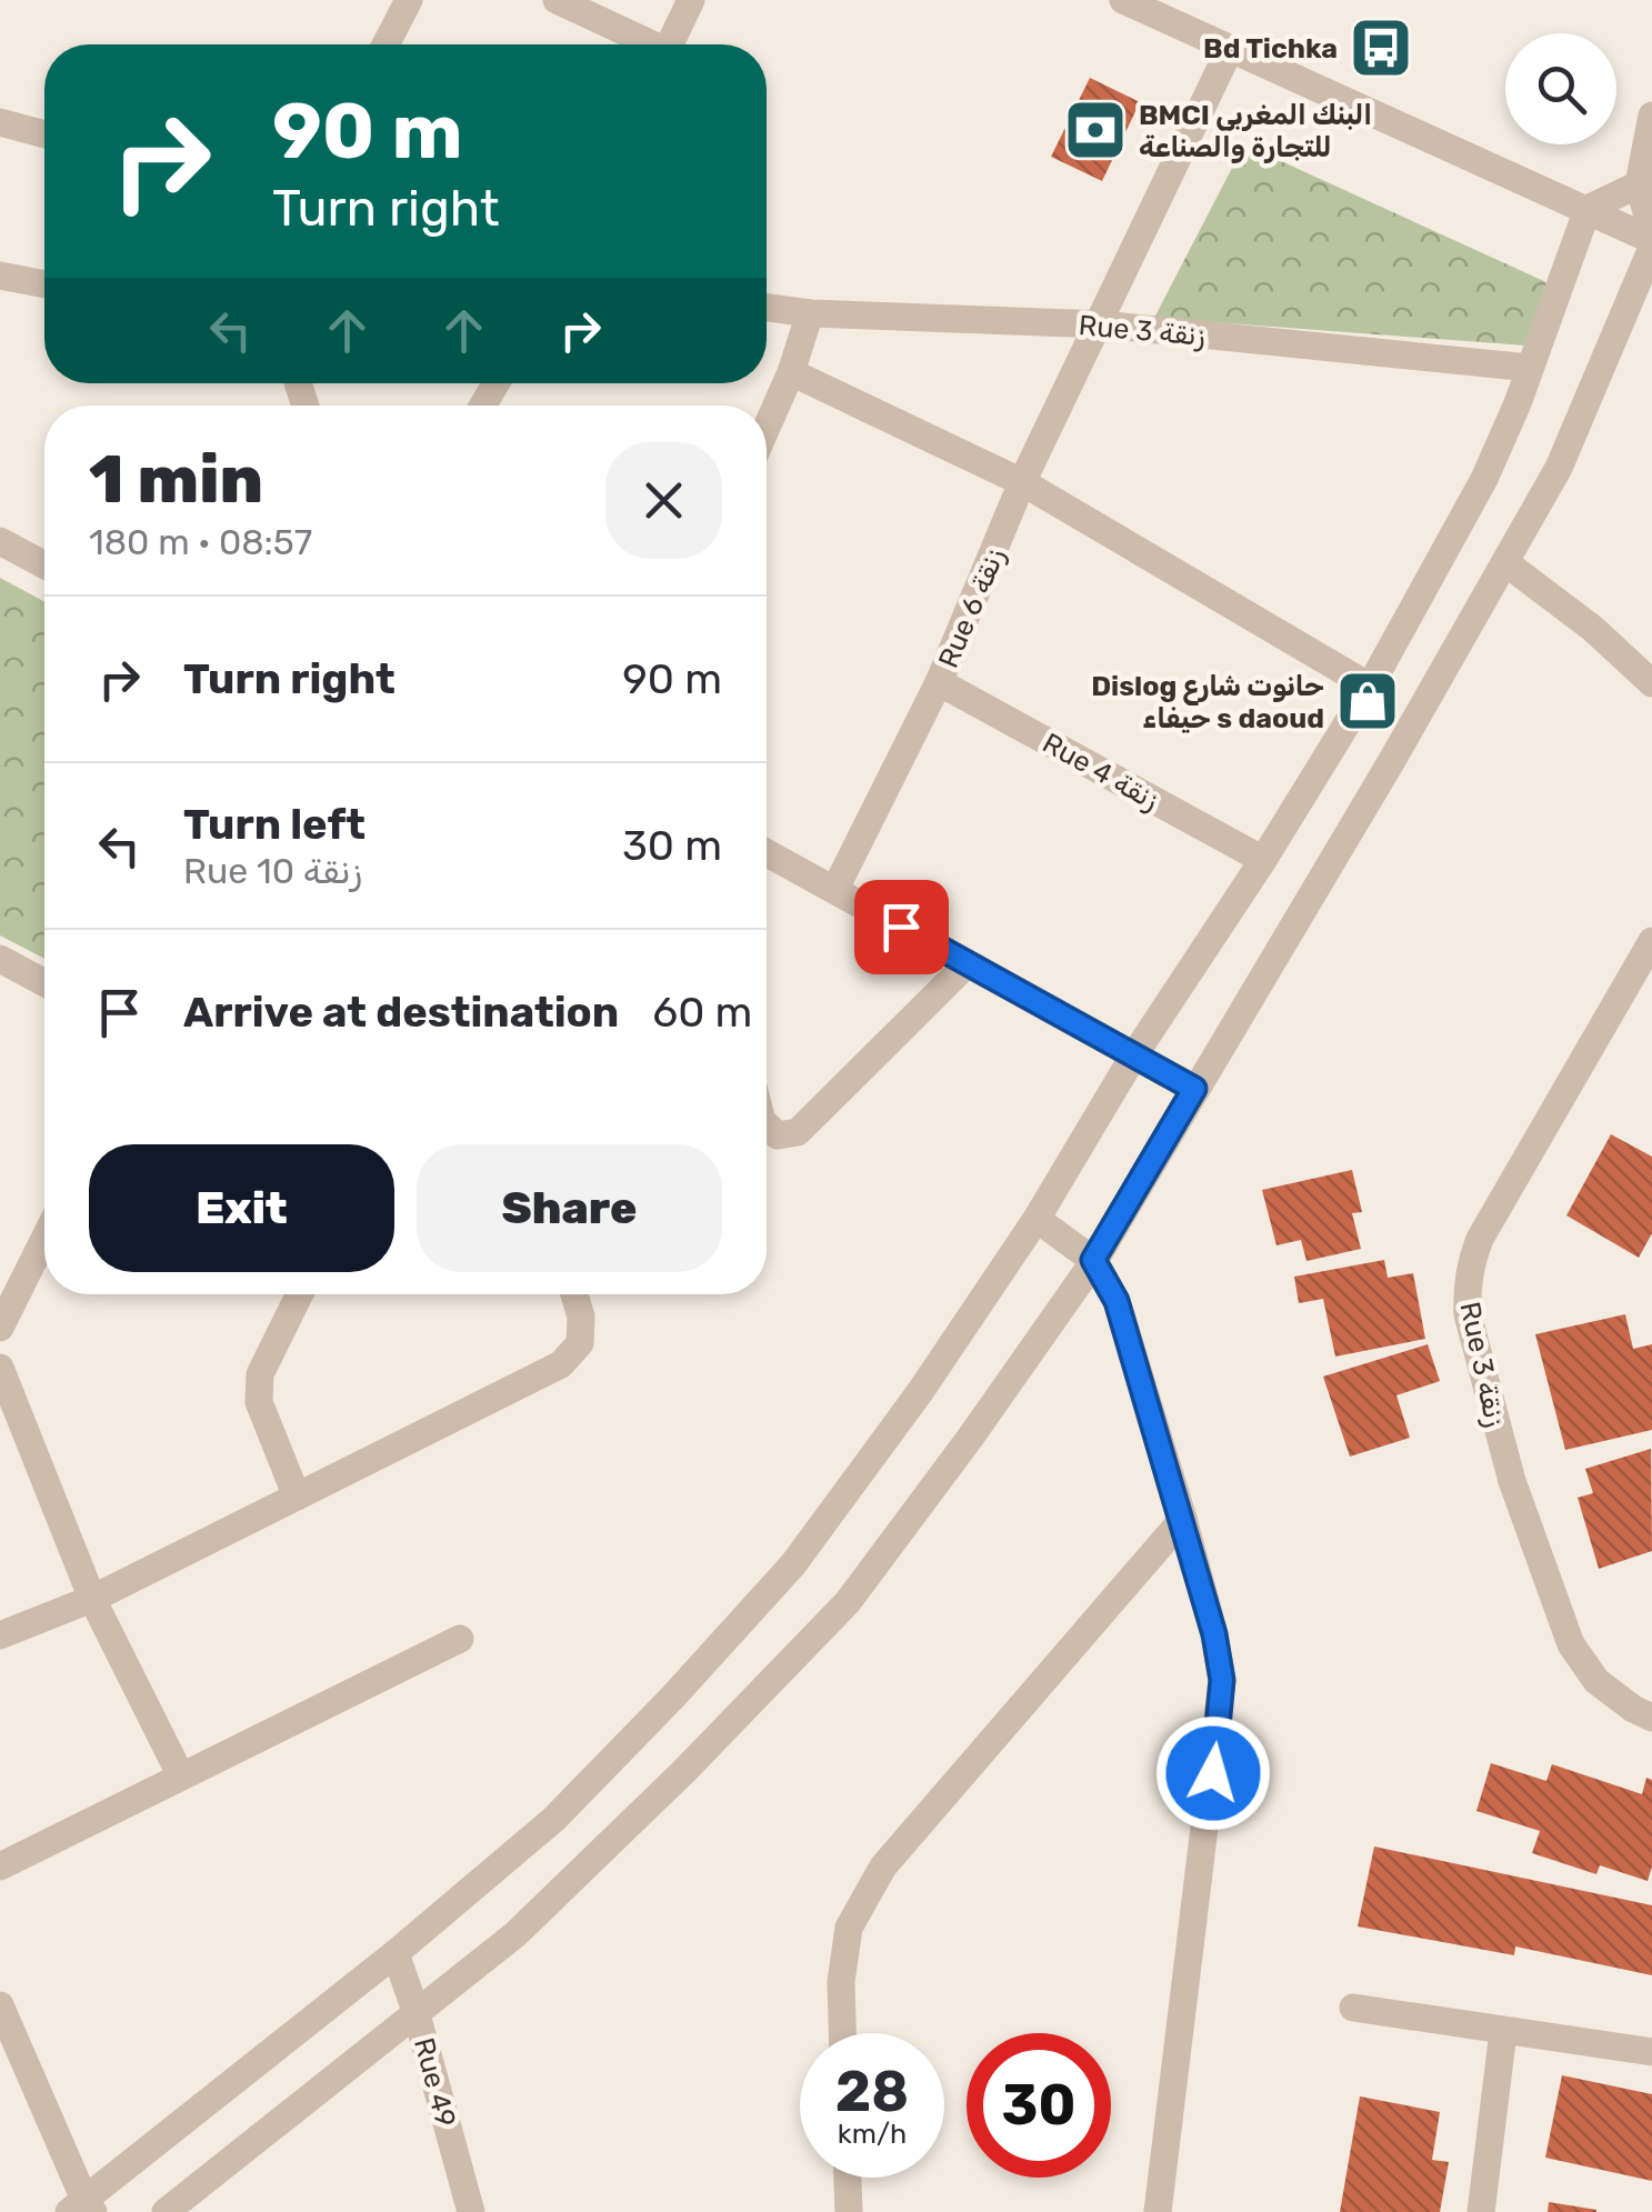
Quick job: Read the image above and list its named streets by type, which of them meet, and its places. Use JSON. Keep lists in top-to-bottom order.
{
  "streets": {
    "street": [
      "Rue 3 زنقة",
      "Rue 6 زنقة",
      "Rue 4 زنقة",
      "Rue 49"
    ]
  },
  "crossings": [
    ["Rue 3 زنقة", "Rue 6 زنقة"],
    ["Rue 6 زنقة", "Rue 4 زنقة"]
  ],
  "places": {
    "bus stop": ["Bd Tichka"],
    "bank": ["BMCI البنك المغربي للتجارة والصناعة"],
    "shop": ["Dislog حانوت شارع حيفاء s daoud"]
  },
  "page": {
    "turn": ["90 m", "Turn right"],
    "heading": ["1 min", "180 m · 08:57"],
    "list": [
      {
        "name": "Turn right",
        "value": "90 m"
      },
      {
        "name": "Turn left",
        "note": "Rue 10 زنقة",
        "value": "30 m"
      },
      {
        "name": "Arrive at destination",
        "value": "60 m"
      }
    ],
    "buttons": ["Exit", "Share"],
    "speed": "28 km/h",
    "limit": "30"
  }
}
